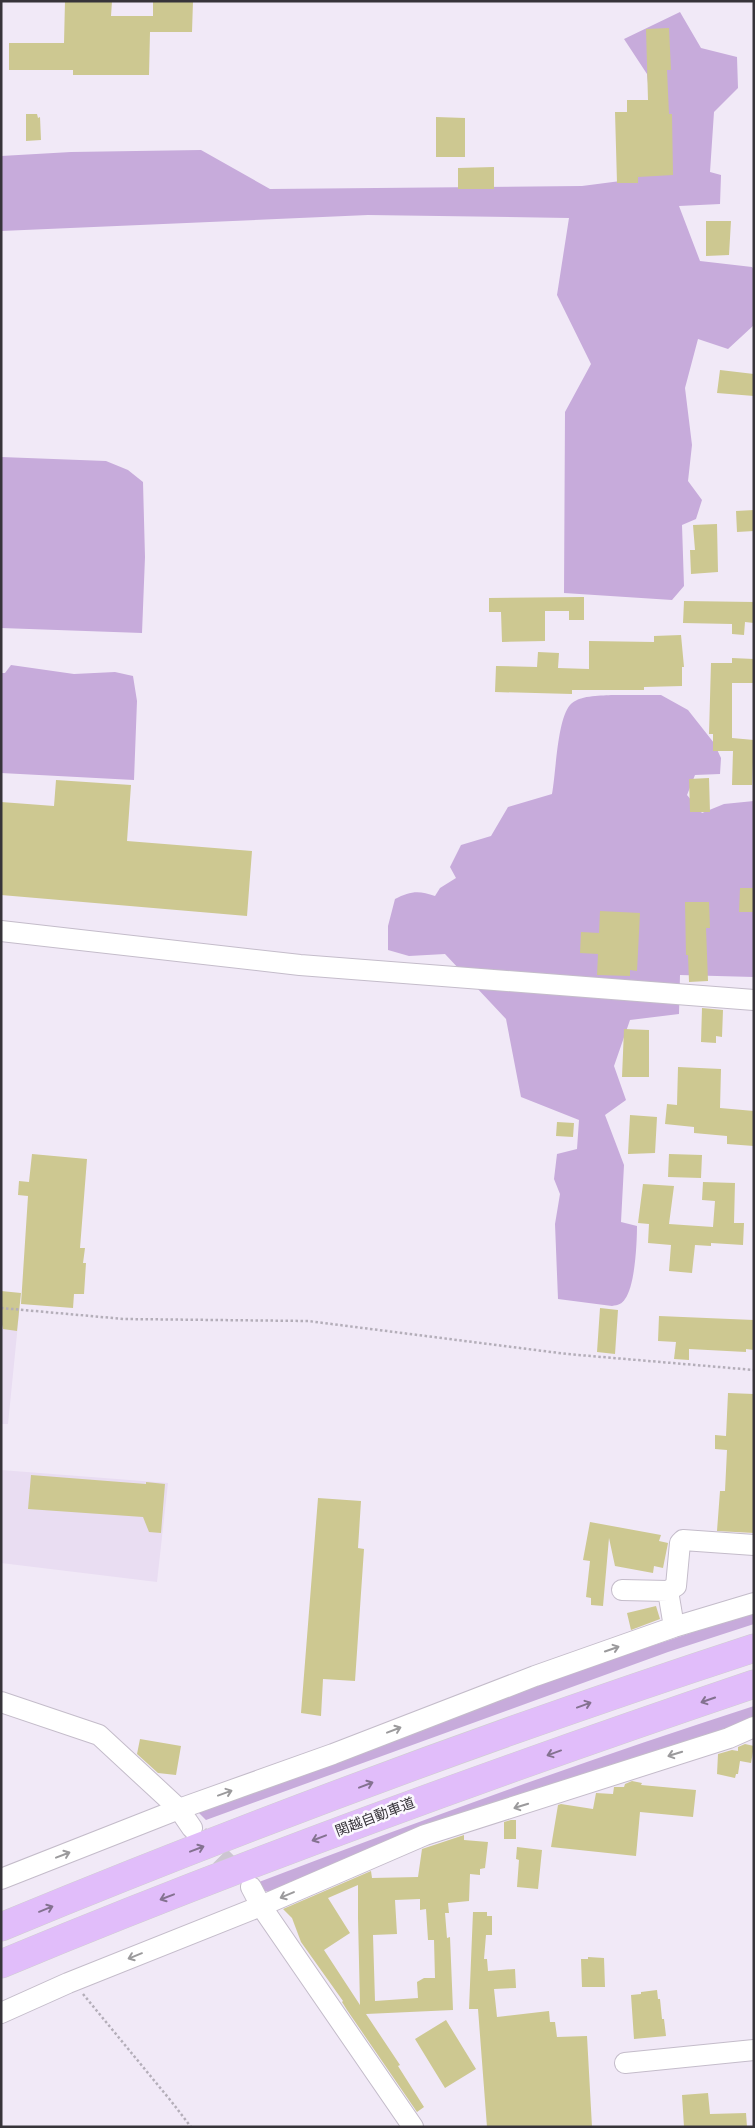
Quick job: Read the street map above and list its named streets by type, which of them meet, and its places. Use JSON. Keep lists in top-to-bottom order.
{
  "streets": {
    "highway": ["関越自動車道"]
  }
}
